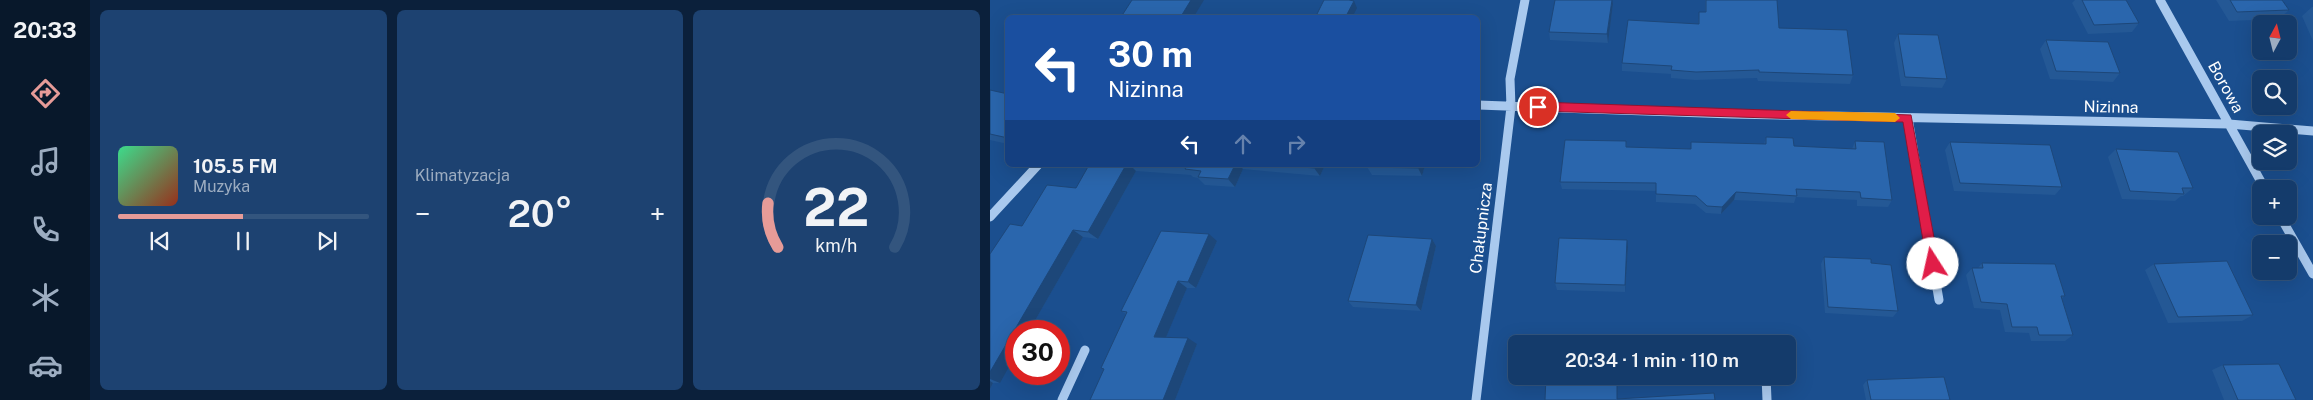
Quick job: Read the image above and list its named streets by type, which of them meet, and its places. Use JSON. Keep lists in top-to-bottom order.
{
  "streets": {
    "street": ["Borowa", "Nizinna", "Chałupnicza"]
  },
  "crossings": [
    ["Borowa", "Nizinna"],
    ["Nizinna", "Chałupnicza"]
  ],
  "north": "top",
  "page": {
    "tabs": "20:33",
    "tile": "Klimatyzacja",
    "map_buttons": ["+", "−"],
    "turn": ["30 m", "Nizinna"],
    "song": ["105.5 FM", "Muzyka"],
    "heat": ["−", "20°", "+"],
    "limit": "30",
    "trip": "20:34 · 1 min · 110 m",
    "gauge": ["22", "km/h"]
  }
}
